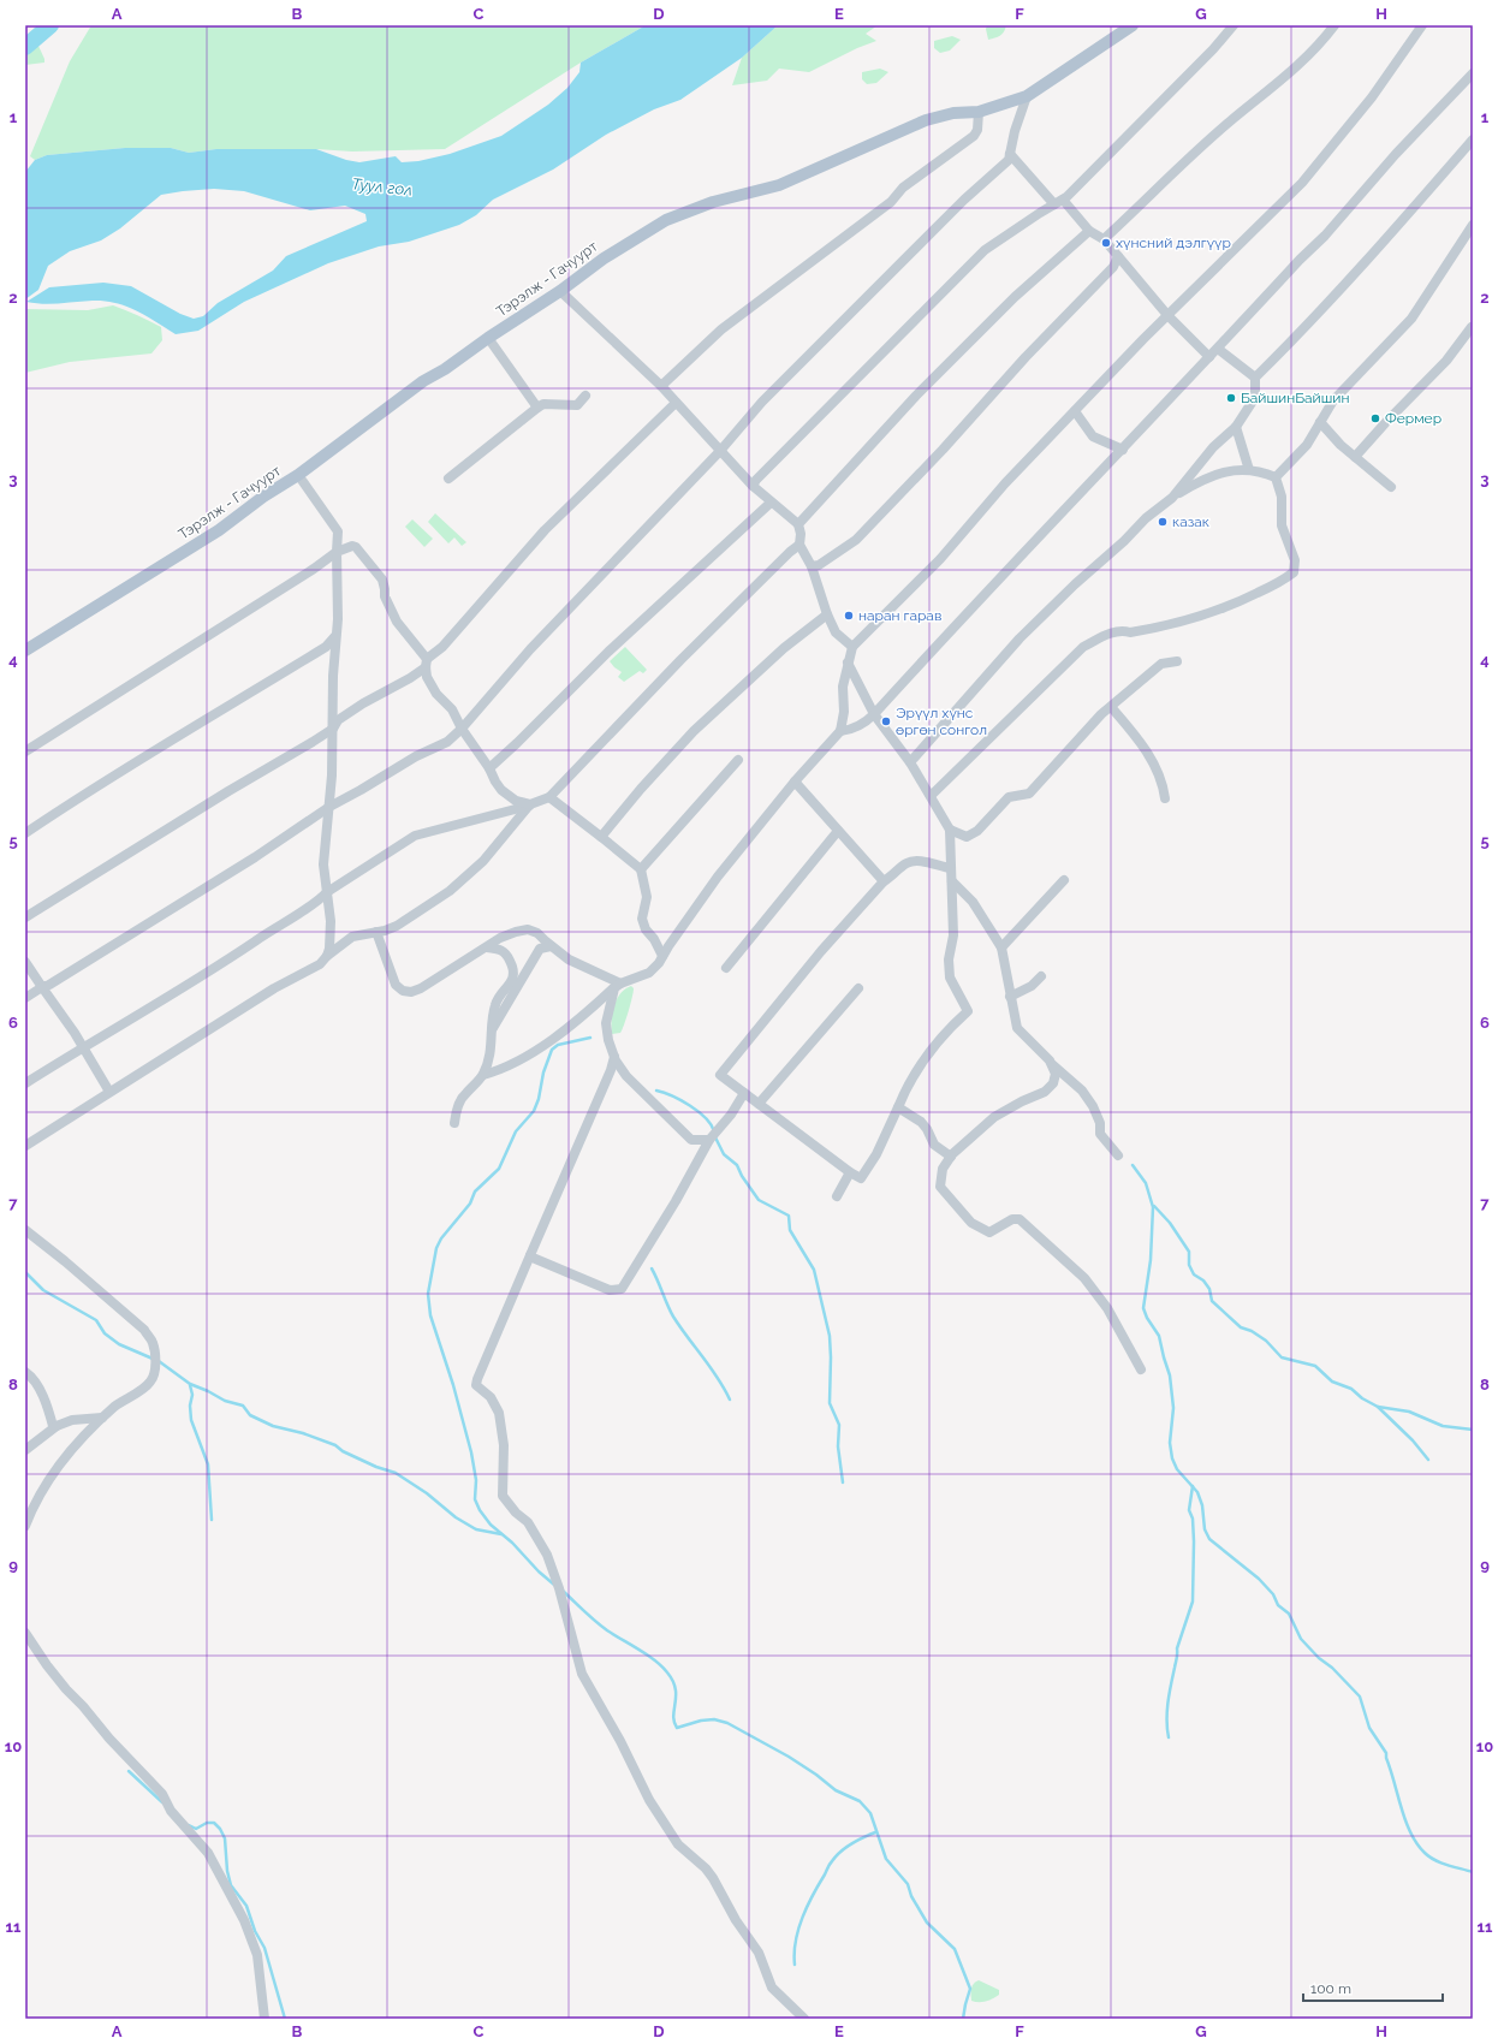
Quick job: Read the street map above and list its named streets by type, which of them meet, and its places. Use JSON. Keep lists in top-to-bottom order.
{
  "streets": {
    "main road": ["Тэрэлж - Гачуурт"]
  },
  "water": ["Туул гол"],
  "places": [
    "хүнсний дэлгүүр",
    "БайшинБайшин",
    "Фермер",
    "казак",
    "наран гарав",
    "Эрүүл хүнс өргөн сонгол"
  ],
  "scale_bar": "100 m",
  "grid": {
    "columns": [
      "A",
      "B",
      "C",
      "D",
      "E",
      "F",
      "G",
      "H"
    ],
    "rows": [
      "1",
      "2",
      "3",
      "4",
      "5",
      "6",
      "7",
      "8",
      "9",
      "10",
      "11"
    ]
  }
}
